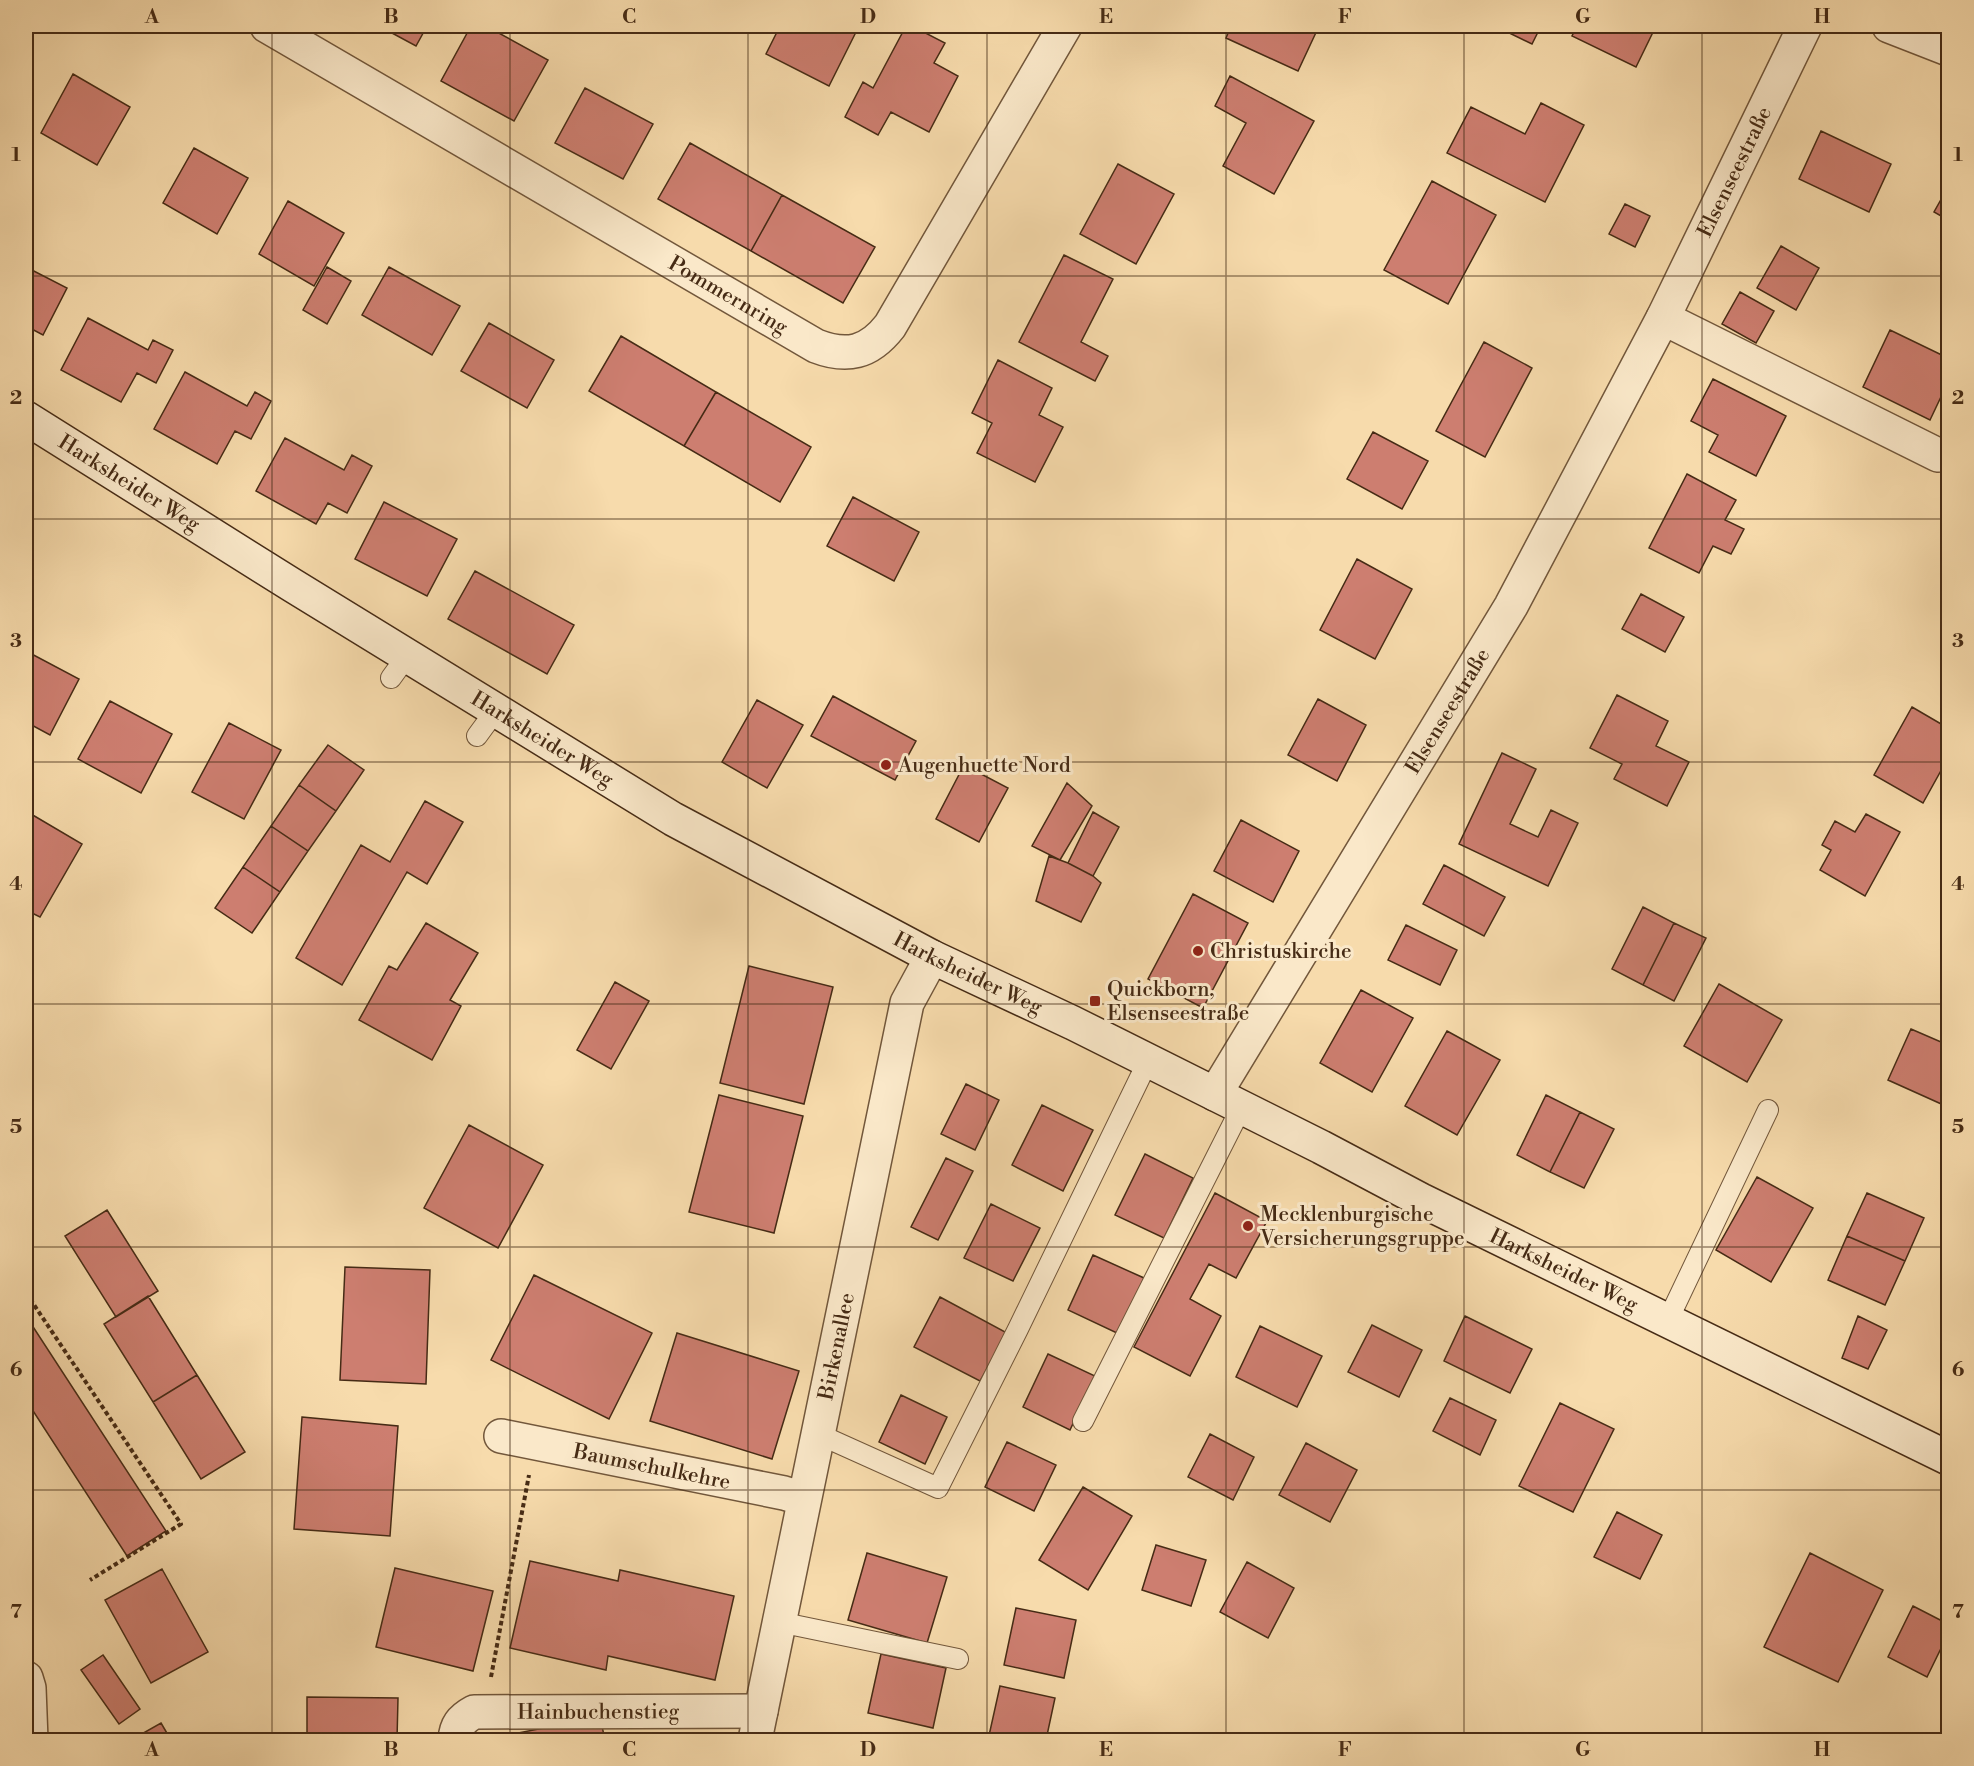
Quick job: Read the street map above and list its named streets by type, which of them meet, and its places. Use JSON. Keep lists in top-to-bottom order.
{
  "streets": {
    "street": [
      "Elsenseestraße",
      "Pommernring",
      "Harksheider Weg",
      "Birkenallee",
      "Baumschulkehre",
      "Hainbuchenstieg"
    ]
  },
  "crossings": [
    ["Elsenseestraße", "Harksheider Weg"],
    ["Harksheider Weg", "Birkenallee"],
    ["Birkenallee", "Baumschulkehre"],
    ["Birkenallee", "Hainbuchenstieg"]
  ],
  "places": {
    "other": ["Augenhuette Nord", "Christuskirche", "Mecklenburgische Versicherungsgruppe"],
    "transit": ["Quickborn, Elsenseestraße"]
  },
  "grid": {
    "columns": [
      "A",
      "B",
      "C",
      "D",
      "E",
      "F",
      "G",
      "H"
    ],
    "rows": [
      "1",
      "2",
      "3",
      "4",
      "5",
      "6",
      "7"
    ]
  }
}
